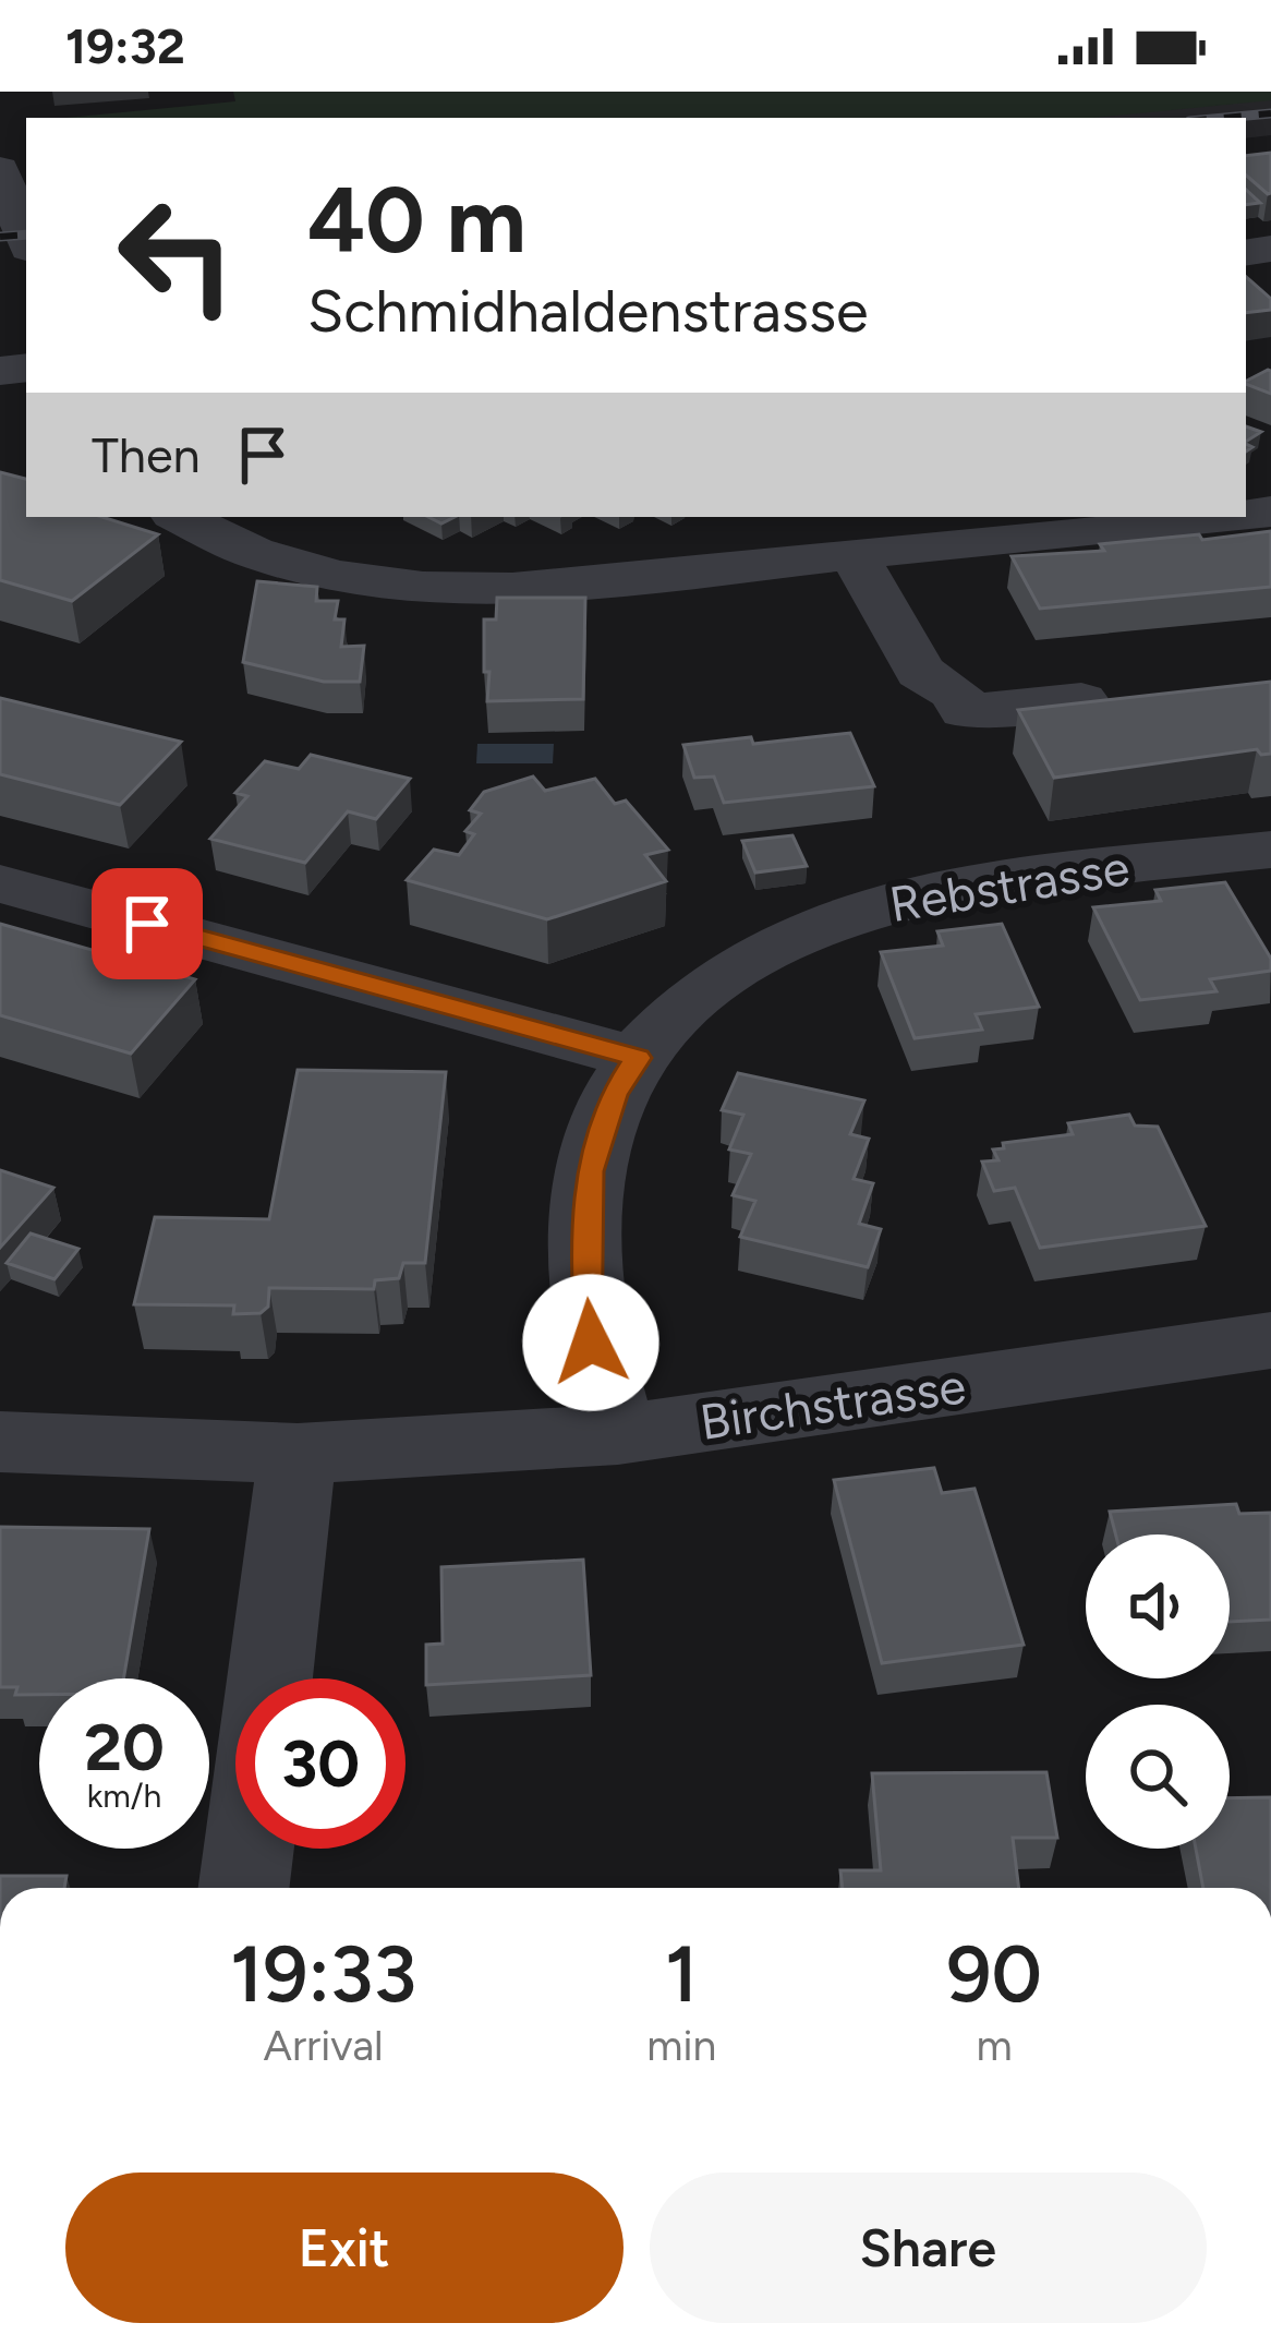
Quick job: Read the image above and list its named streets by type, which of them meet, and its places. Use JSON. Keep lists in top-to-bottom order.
{
  "streets": {
    "street": ["Rebstrasse", "Birchstrasse"]
  },
  "crossings": [
    ["Rebstrasse", "Birchstrasse"]
  ],
  "page": {
    "status": "19:32",
    "turn": ["40 m", "Schmidhaldenstrasse"],
    "then": "Then",
    "speed": "20 km/h",
    "limit": "30",
    "eta": [
      "19:33",
      "Arrival",
      "1",
      "min",
      "90",
      "m"
    ],
    "buttons": ["Exit", "Share"]
  }
}
